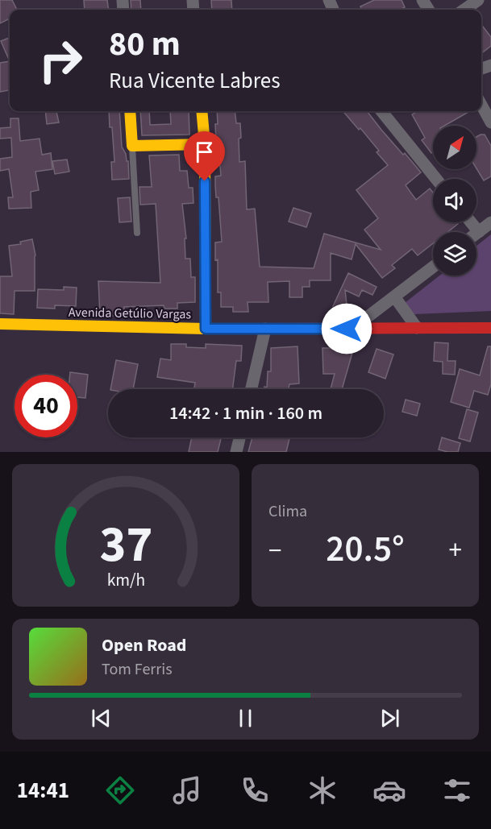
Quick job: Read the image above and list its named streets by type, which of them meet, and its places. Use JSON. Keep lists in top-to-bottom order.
{
  "streets": {
    "street": ["Avenida Getúlio Vargas"]
  },
  "north": "top right",
  "page": {
    "turn": ["80 m", "Rua Vicente Labres"],
    "limit": "40",
    "trip": "14:42 · 1 min · 160 m",
    "tile": "Clima",
    "heat": ["−", "20.5°", "+"],
    "song": ["Open Road", "Tom Ferris"],
    "tabs": "14:41",
    "gauge": ["37", "km/h"]
  }
}
